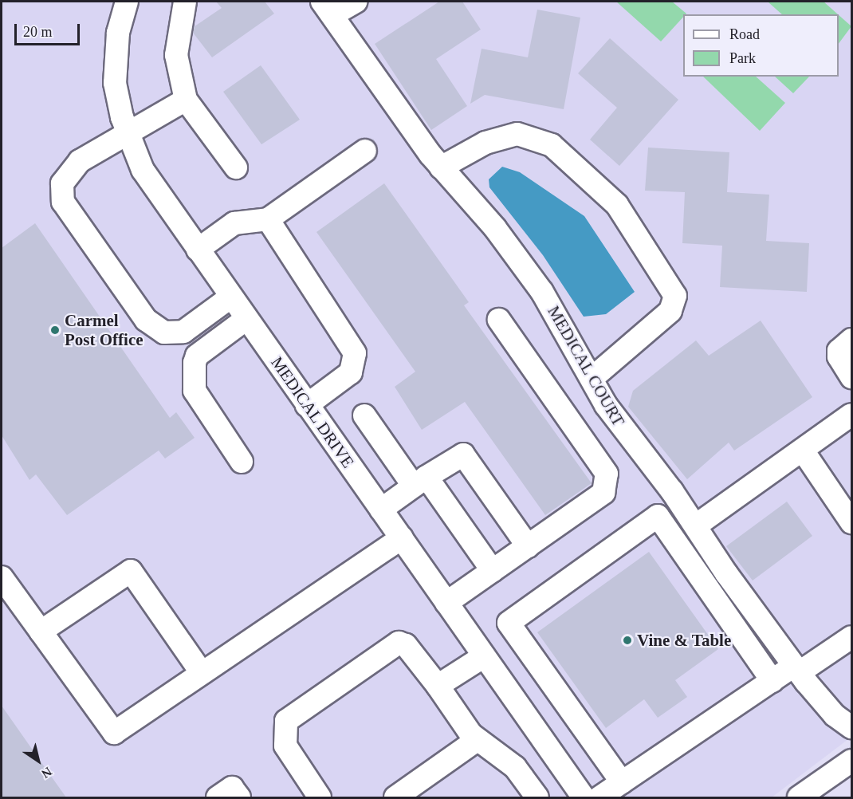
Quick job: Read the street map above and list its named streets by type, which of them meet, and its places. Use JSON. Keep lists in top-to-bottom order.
{
  "streets": {
    "street": ["MEDICAL COURT", "MEDICAL DRIVE"]
  },
  "places": ["Carmel Post Office", "Vine & Table"],
  "legend": ["Road", "Park"],
  "scale_bar": "20 m",
  "north": "bottom right"
}
